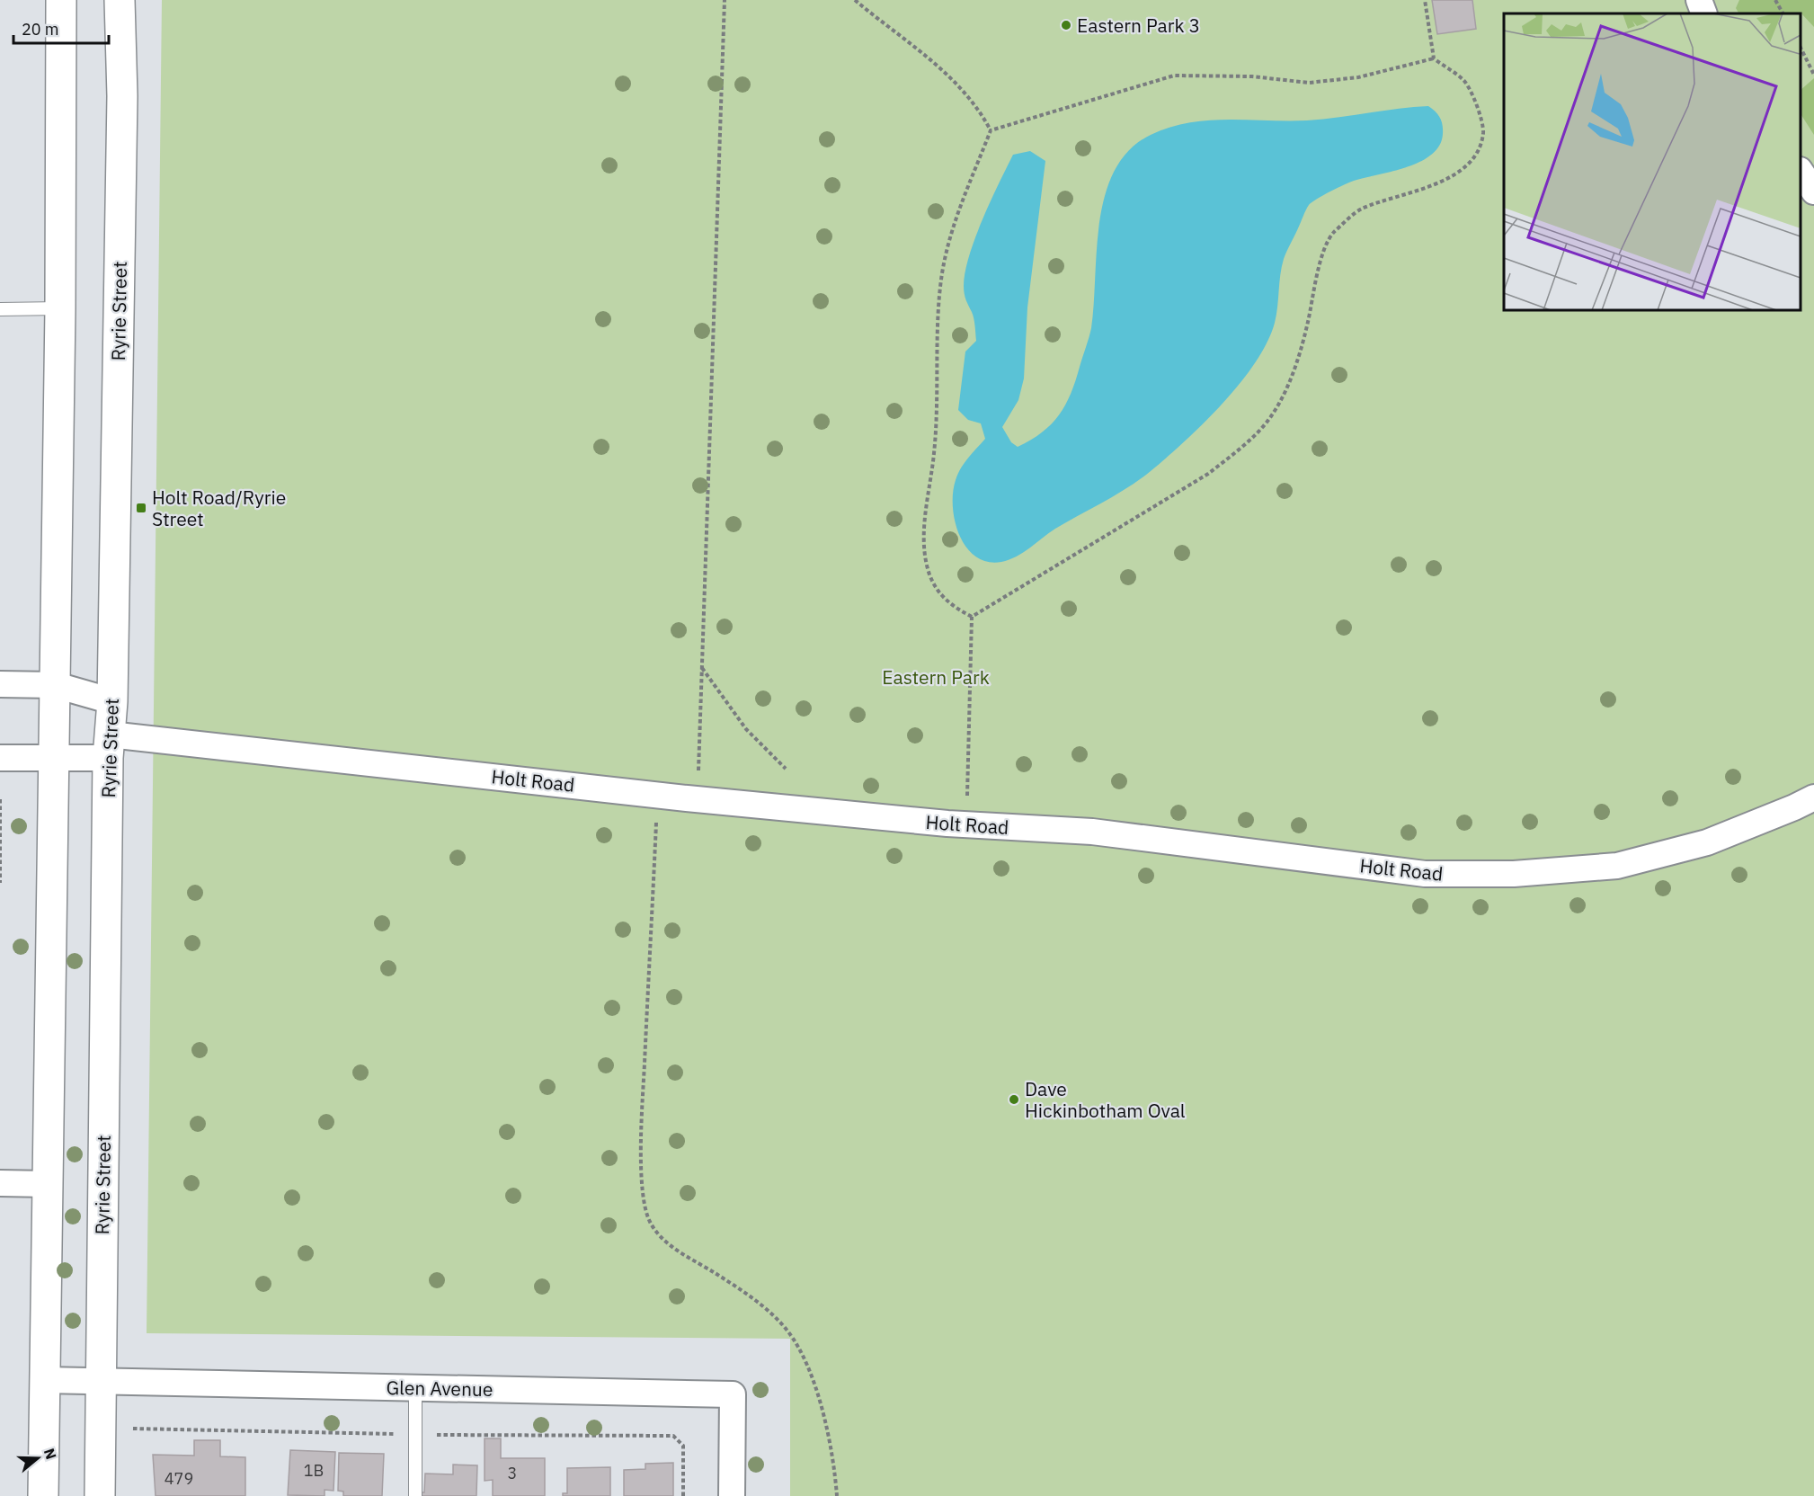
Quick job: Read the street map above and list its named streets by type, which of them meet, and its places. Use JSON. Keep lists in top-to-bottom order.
{
  "streets": {
    "main road": ["Ryrie Street"],
    "street": ["Holt Road", "Glen Avenue"]
  },
  "crossings": [
    ["Ryrie Street", "Holt Road"],
    ["Ryrie Street", "Glen Avenue"]
  ],
  "parks": ["Eastern Park"],
  "places": {
    "other": ["Eastern Park 3", "Dave Hickinbotham Oval"],
    "transit": ["Holt Road/Ryrie Street"]
  },
  "house_numbers": ["1B", "3", "479"],
  "scale_bar": "20 m",
  "north": "right"
}
